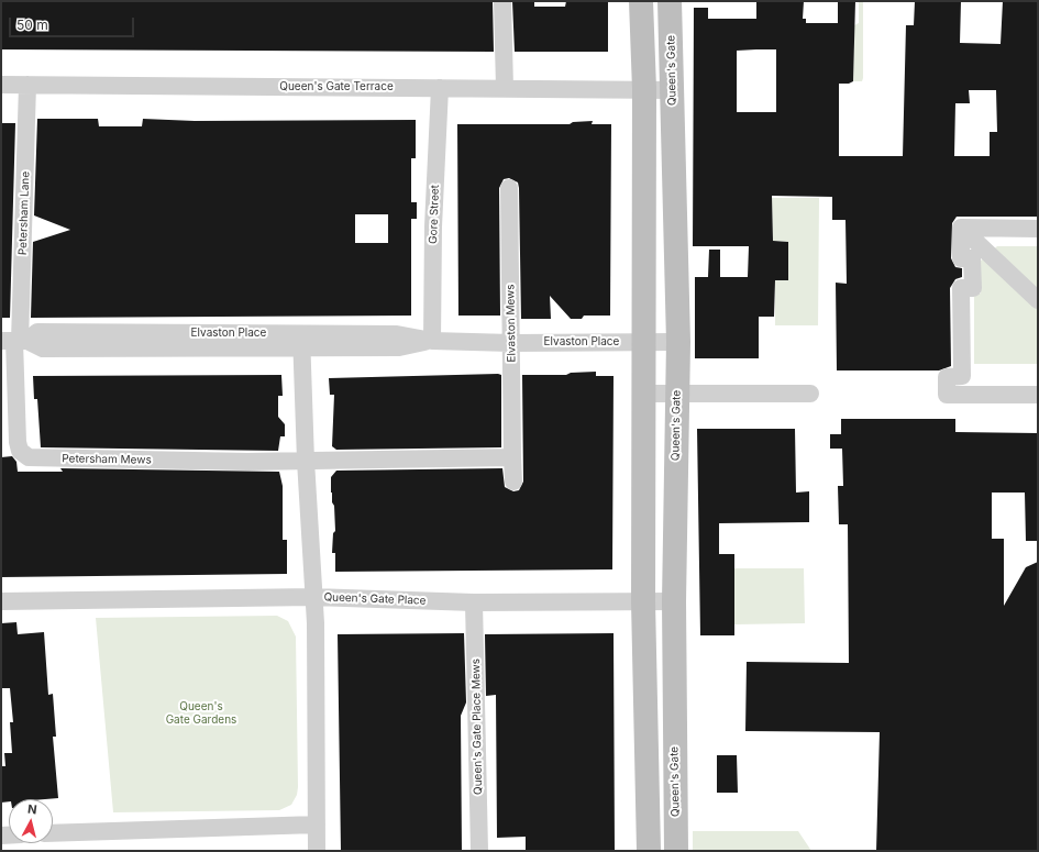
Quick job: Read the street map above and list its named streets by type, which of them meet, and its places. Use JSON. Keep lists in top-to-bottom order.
{
  "streets": {
    "street": [
      "Queen's Gate",
      "Queen's Gate Terrace",
      "Petersham Lane",
      "Gore Street",
      "Elvaston Mews",
      "Elvaston Place",
      "Petersham Mews",
      "Queen's Gate Place",
      "Queen's Gate Place Mews"
    ]
  },
  "crossings": [
    ["Queen's Gate", "Queen's Gate Terrace"],
    ["Queen's Gate", "Elvaston Place"],
    ["Queen's Gate", "Queen's Gate Place"],
    ["Queen's Gate Terrace", "Petersham Lane"],
    ["Queen's Gate Terrace", "Gore Street"],
    ["Petersham Lane", "Elvaston Place"],
    ["Petersham Lane", "Petersham Mews"],
    ["Gore Street", "Elvaston Place"],
    ["Elvaston Mews", "Elvaston Place"],
    ["Elvaston Place", "Petersham Mews"],
    ["Elvaston Place", "Queen's Gate Place"],
    ["Petersham Mews", "Queen's Gate Place"],
    ["Queen's Gate Place", "Queen's Gate Place Mews"]
  ],
  "parks": ["Queen's Gate Gardens"],
  "scale_bar": "50 m",
  "north": "top"
}
